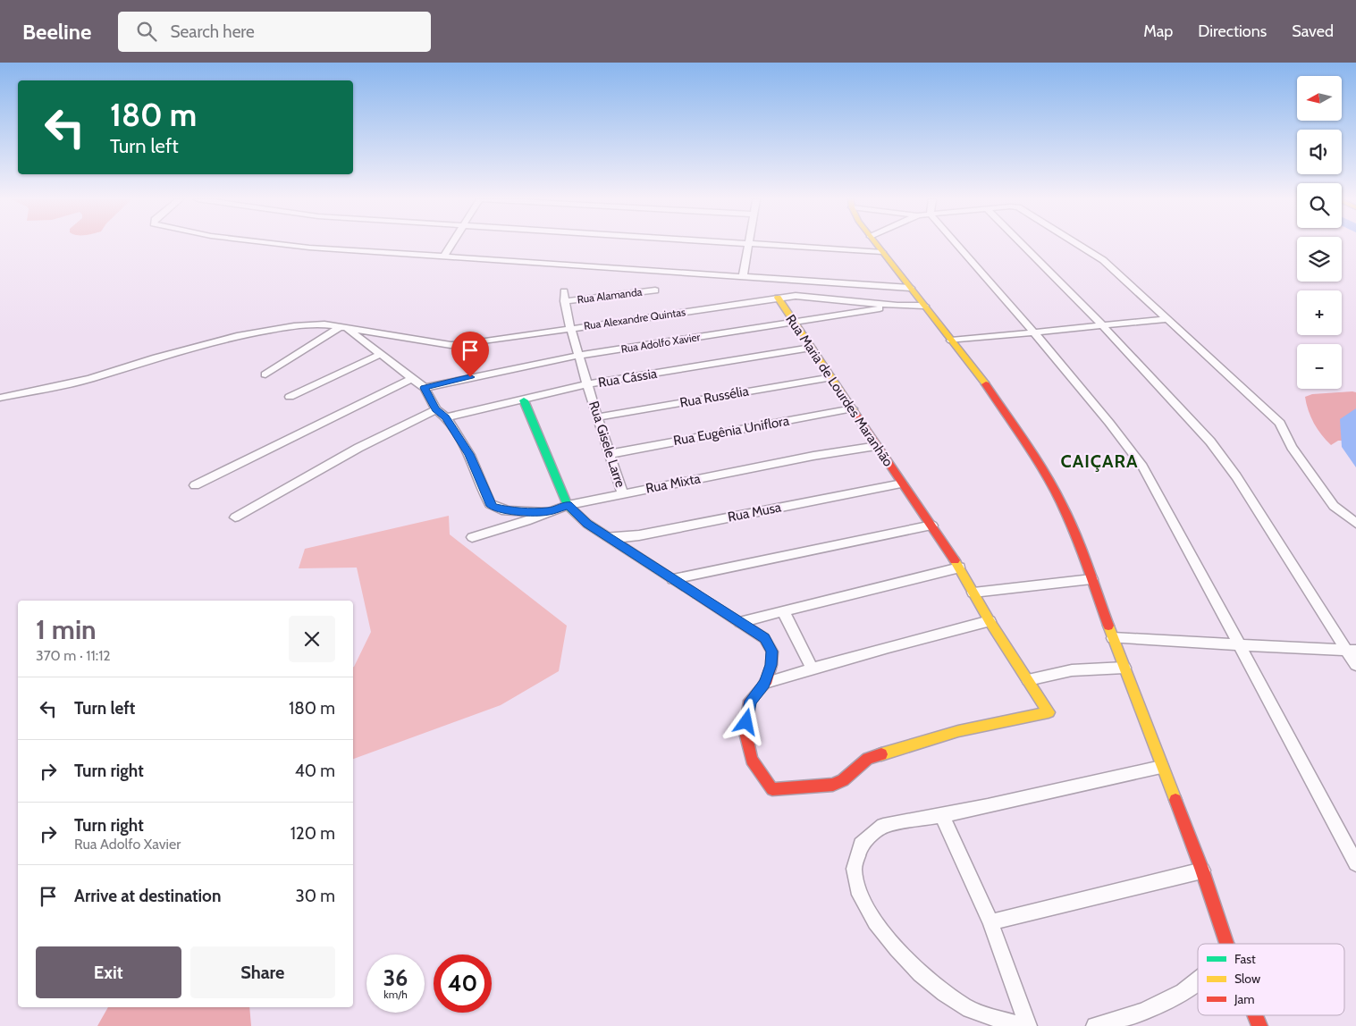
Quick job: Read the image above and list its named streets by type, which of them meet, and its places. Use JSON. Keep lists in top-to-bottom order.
{
  "streets": {
    "street": [
      "Rua Alamanda",
      "Rua Alexandre Quintas",
      "Rua Adolfo Xavier",
      "Rua Cássia",
      "Rua Maria de Lourdes Maranhão",
      "Rua Russélia",
      "Rua Eugênia Uniflora",
      "Rua Gisele Larre",
      "Rua Mixta",
      "Rua Musa"
    ]
  },
  "crossings": [
    ["Rua Alamanda", "Rua Gisele Larre"],
    ["Rua Alexandre Quintas", "Rua Adolfo Xavier"],
    ["Rua Alexandre Quintas", "Rua Maria de Lourdes Maranhão"],
    ["Rua Alexandre Quintas", "Rua Gisele Larre"],
    ["Rua Adolfo Xavier", "Rua Maria de Lourdes Maranhão"],
    ["Rua Adolfo Xavier", "Rua Gisele Larre"],
    ["Rua Cássia", "Rua Maria de Lourdes Maranhão"],
    ["Rua Cássia", "Rua Gisele Larre"],
    ["Rua Maria de Lourdes Maranhão", "Rua Russélia"],
    ["Rua Maria de Lourdes Maranhão", "Rua Eugênia Uniflora"],
    ["Rua Maria de Lourdes Maranhão", "Rua Mixta"],
    ["Rua Maria de Lourdes Maranhão", "Rua Musa"],
    ["Rua Russélia", "Rua Gisele Larre"],
    ["Rua Eugênia Uniflora", "Rua Gisele Larre"],
    ["Rua Gisele Larre", "Rua Mixta"]
  ],
  "districts": ["CAIÇARA"],
  "legend": ["Fast", "Slow", "Jam"],
  "north": "left",
  "page": {
    "header": "Beeline",
    "search": "Search here",
    "nav": ["Map", "Directions", "Saved"],
    "map_buttons": ["+", "−"],
    "turn": ["180 m", "Turn left"],
    "heading": ["1 min", "370 m · 11:12"],
    "list": [
      {
        "name": "Turn left",
        "value": "180 m"
      },
      {
        "name": "Turn right",
        "value": "40 m"
      },
      {
        "name": "Turn right",
        "note": "Rua Adolfo Xavier",
        "value": "120 m"
      },
      {
        "name": "Arrive at destination",
        "value": "30 m"
      }
    ],
    "buttons": ["Exit", "Share"],
    "speed": "36 km/h",
    "limit": "40"
  }
}
